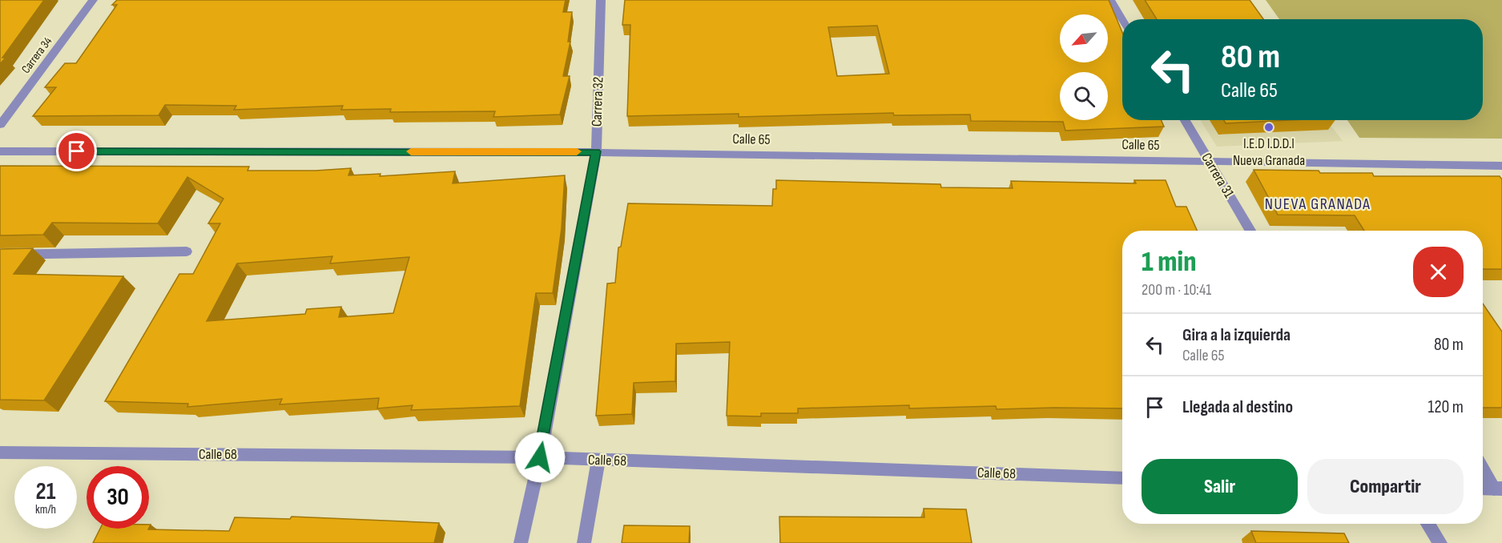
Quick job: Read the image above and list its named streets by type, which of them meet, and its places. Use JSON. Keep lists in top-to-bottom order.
{
  "streets": {
    "street": [
      "Carrera 34",
      "Carrera 32",
      "Calle 65",
      "Carrera 31",
      "Calle 68"
    ]
  },
  "crossings": [
    ["Carrera 32", "Calle 65"],
    ["Carrera 32", "Calle 68"],
    ["Calle 65", "Carrera 31"]
  ],
  "districts": ["NUEVA GRANADA"],
  "places": ["I.E.D I.D.D.I Nueva Granada"],
  "north": "bottom left",
  "page": {
    "turn": ["80 m", "Calle 65"],
    "heading": ["1 min", "200 m · 10:41"],
    "list": [
      {
        "name": "Gira a la izquierda",
        "note": "Calle 65",
        "value": "80 m"
      },
      {
        "name": "Llegada al destino",
        "value": "120 m"
      }
    ],
    "buttons": ["Salir", "Compartir"],
    "speed": "21 km/h",
    "limit": "30"
  }
}
